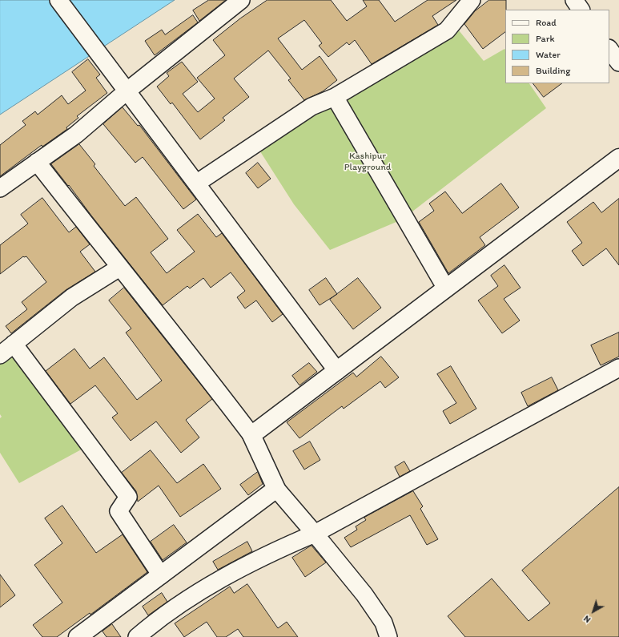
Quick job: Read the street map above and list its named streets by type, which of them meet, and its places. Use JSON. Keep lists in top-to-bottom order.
{
  "parks": ["Kashipur Playground"],
  "legend": [
    "Road",
    "Park",
    "Water",
    "Building"
  ],
  "north": "bottom left"
}
